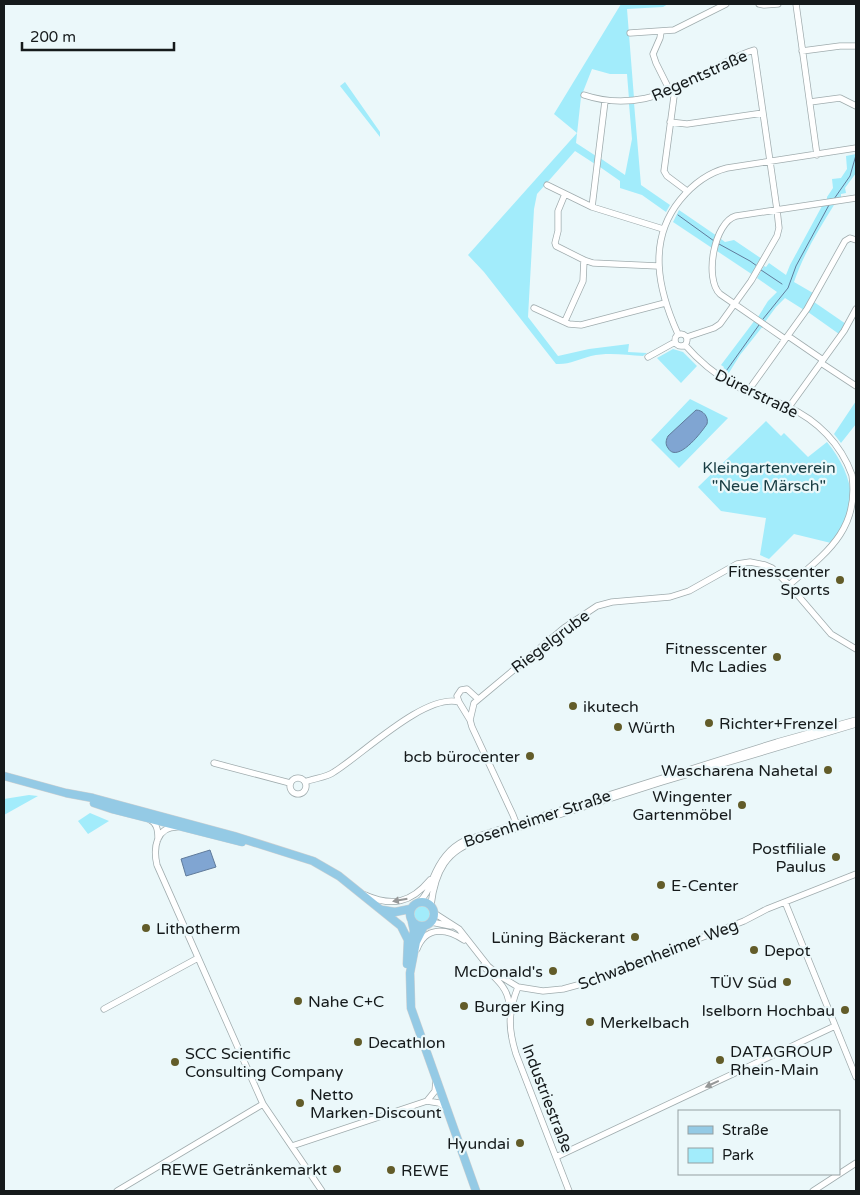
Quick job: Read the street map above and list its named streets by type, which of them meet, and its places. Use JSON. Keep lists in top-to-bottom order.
{
  "streets": {
    "street": [
      "Regentstraße",
      "Dürerstraße",
      "Riegelgrube",
      "Bosenheimer Straße",
      "Schwabenheimer Weg",
      "Industriestraße"
    ]
  },
  "crossings": [
    ["Dürerstraße", "Riegelgrube"],
    ["Bosenheimer Straße", "Schwabenheimer Weg"],
    ["Schwabenheimer Weg", "Industriestraße"]
  ],
  "parks": ["Kleingartenverein \"Neue Märsch\""],
  "places": [
    "Fitnesscenter Sports",
    "Fitnesscenter Mc Ladies",
    "ikutech",
    "Richter+Frenzel",
    "Würth",
    "bcb bürocenter",
    "Wascharena Nahetal",
    "Wingenter Gartenmöbel",
    "Postfiliale Paulus",
    "E-Center",
    "Lithotherm",
    "Lüning Bäckerant",
    "Depot",
    "McDonald's",
    "TÜV Süd",
    "Nahe C+C",
    "Burger King",
    "Iselborn Hochbau",
    "Merkelbach",
    "Decathlon",
    "DATAGROUP Rhein-Main",
    "SCC Scientific Consulting Company",
    "Netto Marken-Discount",
    "Hyundai",
    "REWE Getränkemarkt",
    "REWE"
  ],
  "legend": ["Straße", "Park"],
  "scale_bar": "200 m"
}
